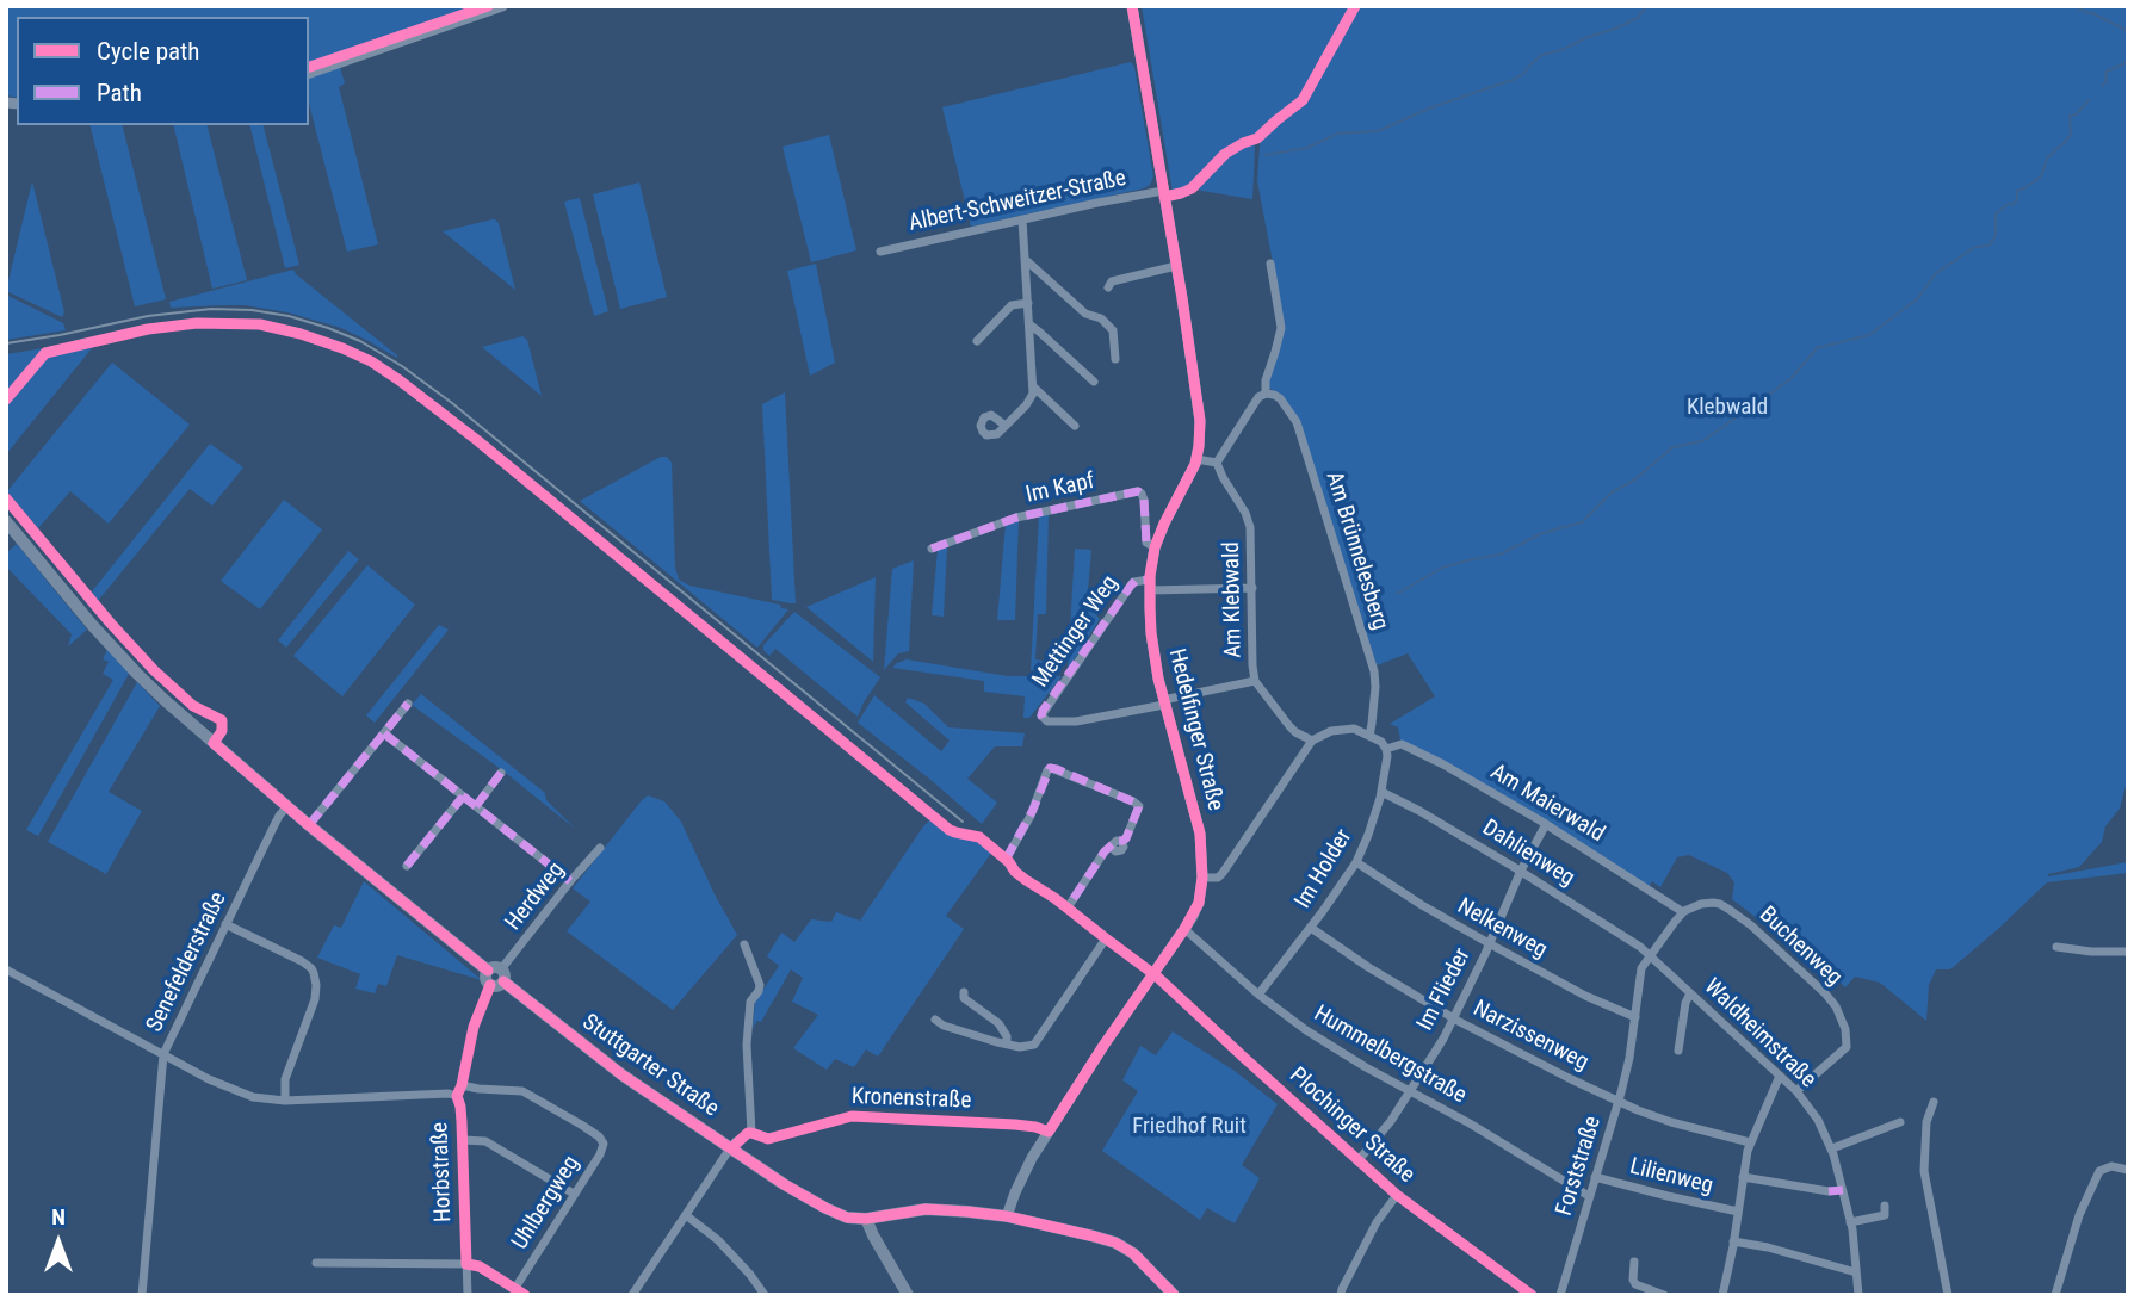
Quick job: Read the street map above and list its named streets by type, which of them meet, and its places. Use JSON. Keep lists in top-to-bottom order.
{
  "streets": {
    "main road": ["Stuttgarter Straße"],
    "street": [
      "Albert-Schweitzer-Straße",
      "Im Kapf",
      "Am Brünnelesberg",
      "Am Klebwald",
      "Mettinger Weg",
      "Hedelfinger Straße",
      "Am Maierwald",
      "Dahlienweg",
      "Im Holder",
      "Herdweg",
      "Nelkenweg",
      "Buchenweg",
      "Senefelderstraße",
      "Im Flieder",
      "Waldheimstraße",
      "Narzissenweg",
      "Hummelbergstraße",
      "Kronenstraße",
      "Plochinger Straße",
      "Forststraße",
      "Horbstraße",
      "Lilienweg",
      "Uhlbergweg"
    ]
  },
  "crossings": [
    ["Albert-Schweitzer-Straße", "Hedelfinger Straße"],
    ["Im Kapf", "Hedelfinger Straße"],
    ["Mettinger Weg", "Hedelfinger Straße"],
    ["Hedelfinger Straße", "Hummelbergstraße"],
    ["Hedelfinger Straße", "Kronenstraße"],
    ["Hedelfinger Straße", "Plochinger Straße"],
    ["Am Maierwald", "Im Holder"],
    ["Am Maierwald", "Buchenweg"],
    ["Am Maierwald", "Im Flieder"],
    ["Am Maierwald", "Forststraße"],
    ["Dahlienweg", "Im Holder"],
    ["Dahlienweg", "Im Flieder"],
    ["Dahlienweg", "Waldheimstraße"],
    ["Dahlienweg", "Forststraße"],
    ["Im Holder", "Nelkenweg"],
    ["Im Holder", "Narzissenweg"],
    ["Im Holder", "Hummelbergstraße"],
    ["Herdweg", "Stuttgarter Straße"],
    ["Nelkenweg", "Im Flieder"],
    ["Nelkenweg", "Forststraße"],
    ["Buchenweg", "Waldheimstraße"],
    ["Buchenweg", "Forststraße"],
    ["Senefelderstraße", "Stuttgarter Straße"],
    ["Im Flieder", "Narzissenweg"],
    ["Im Flieder", "Hummelbergstraße"],
    ["Im Flieder", "Plochinger Straße"],
    ["Waldheimstraße", "Forststraße"],
    ["Narzissenweg", "Forststraße"],
    ["Hummelbergstraße", "Forststraße"],
    ["Forststraße", "Lilienweg"],
    ["Horbstraße", "Uhlbergweg"]
  ],
  "parks": ["Klebwald", "Friedhof Ruit"],
  "legend": ["Cycle path", "Path"],
  "north": "top"
}
